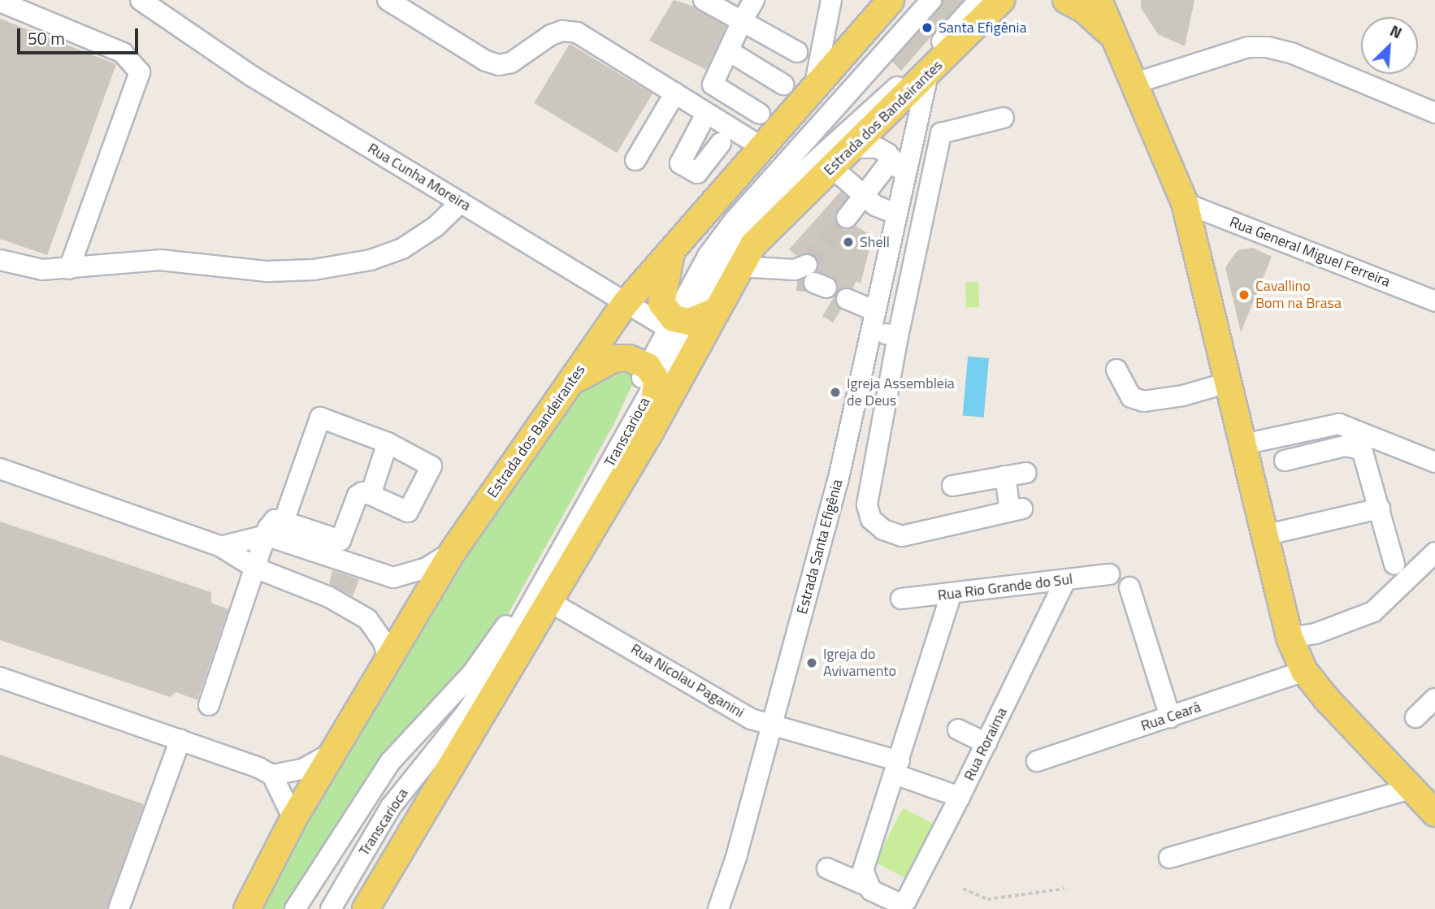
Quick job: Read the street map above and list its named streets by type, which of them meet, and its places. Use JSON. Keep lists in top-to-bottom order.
{
  "streets": {
    "main road": ["Estrada dos Bandeirantes"],
    "street": [
      "Rua Cunha Moreira",
      "Rua General Miguel Ferreira",
      "Transcarioca",
      "Estrada Santa Efigênia",
      "Rua Rio Grande do Sul",
      "Rua Nicolau Paganini",
      "Rua Ceará",
      "Rua Roraima"
    ]
  },
  "crossings": [
    ["Estrada dos Bandeirantes", "Rua Cunha Moreira"],
    ["Estrada dos Bandeirantes", "Transcarioca"],
    ["Estrada dos Bandeirantes", "Estrada Santa Efigênia"],
    ["Estrada dos Bandeirantes", "Rua Nicolau Paganini"],
    ["Rua Cunha Moreira", "Transcarioca"],
    ["Estrada Santa Efigênia", "Rua Nicolau Paganini"],
    ["Rua Rio Grande do Sul", "Rua Roraima"],
    ["Rua Nicolau Paganini", "Rua Roraima"]
  ],
  "places": [
    "Santa Efigênia",
    "Shell",
    "Cavallino Bom na Brasa",
    "Igreja Assembleia de Deus",
    "Igreja do Avivamento"
  ],
  "scale_bar": "50 m",
  "north": "top right"
}
